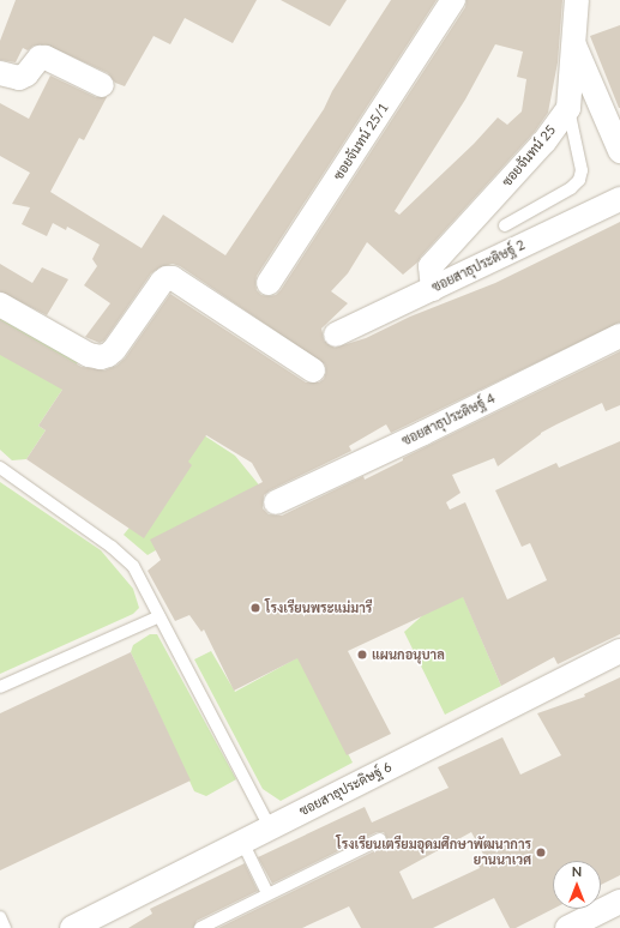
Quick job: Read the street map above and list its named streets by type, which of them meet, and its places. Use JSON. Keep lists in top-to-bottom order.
{
  "streets": {
    "street": [
      "ซอยจันทน์ 25/1",
      "ซอยจันทน์ 25",
      "ซอยสาธุประดิษฐ์ 2",
      "ซอยสาธุประดิษฐ์ 4",
      "ซอยสาธุประดิษฐ์ 6"
    ]
  },
  "crossings": [
    ["ซอยจันทน์ 25", "ซอยสาธุประดิษฐ์ 2"]
  ],
  "places": ["โรงเรียนพระแม่มารี", "แผนกอนุบาล", "โรงเรียนเตรียมอุดมศึกษาพัฒนาการ ยานนาเวศ"],
  "north": "top"
}
